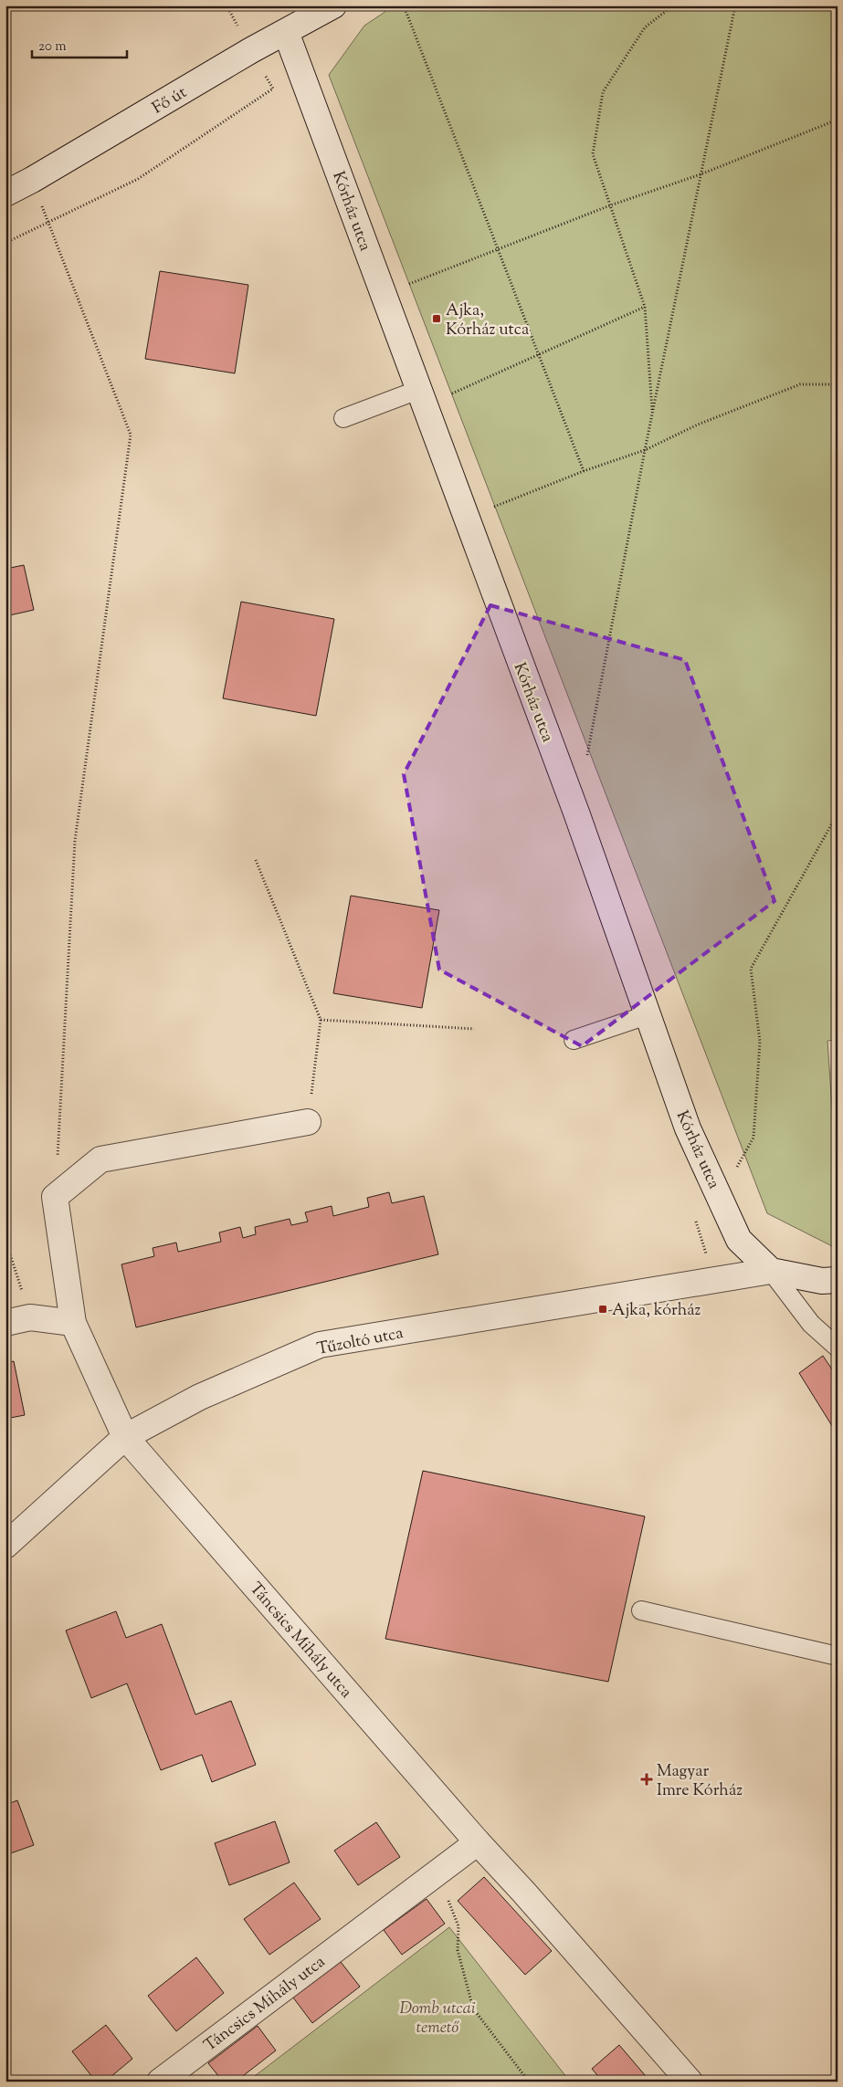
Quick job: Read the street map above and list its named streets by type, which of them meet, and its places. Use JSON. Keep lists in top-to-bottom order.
{
  "streets": {
    "street": [
      "Fő út",
      "Kórház utca",
      "Tűzoltó utca",
      "Táncsics Mihály utca"
    ]
  },
  "crossings": [
    ["Fő út", "Kórház utca"],
    ["Kórház utca", "Tűzoltó utca"],
    ["Tűzoltó utca", "Táncsics Mihály utca"]
  ],
  "parks": ["Domb utcai temető"],
  "places": {
    "transit": ["Ajka, Kórház utca", "Ajka, kórház"],
    "health": ["Magyar Imre Kórház"]
  },
  "scale_bar": "20 m"
}
